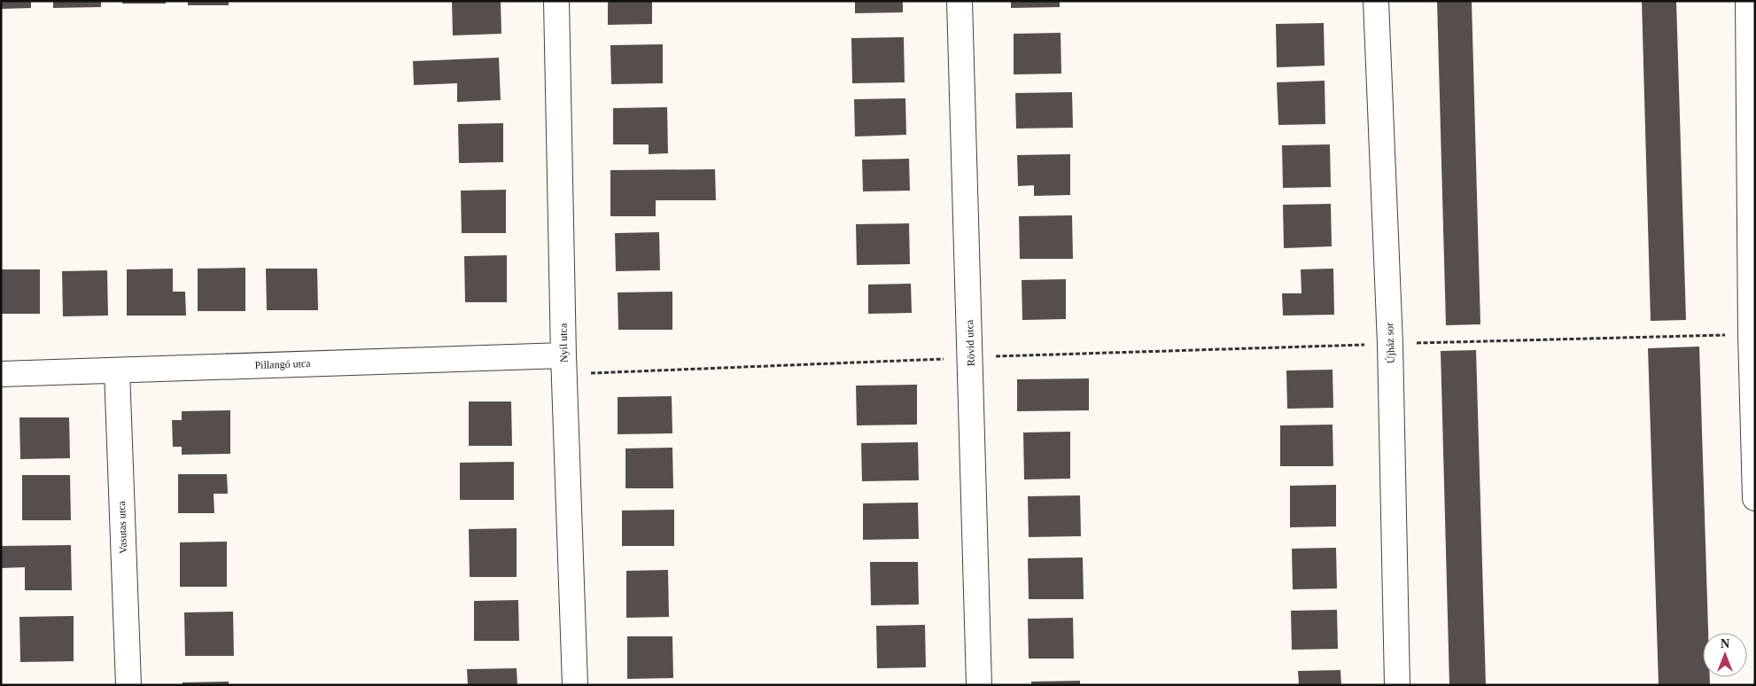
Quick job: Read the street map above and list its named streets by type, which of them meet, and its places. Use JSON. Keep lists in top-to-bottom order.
{
  "streets": {
    "street": [
      "Nyíl utca",
      "Rövid utca",
      "Újház sor",
      "Pillangó utca",
      "Vasutas utca"
    ]
  },
  "crossings": [
    ["Nyíl utca", "Pillangó utca"],
    ["Pillangó utca", "Vasutas utca"]
  ],
  "north": "top"
}
